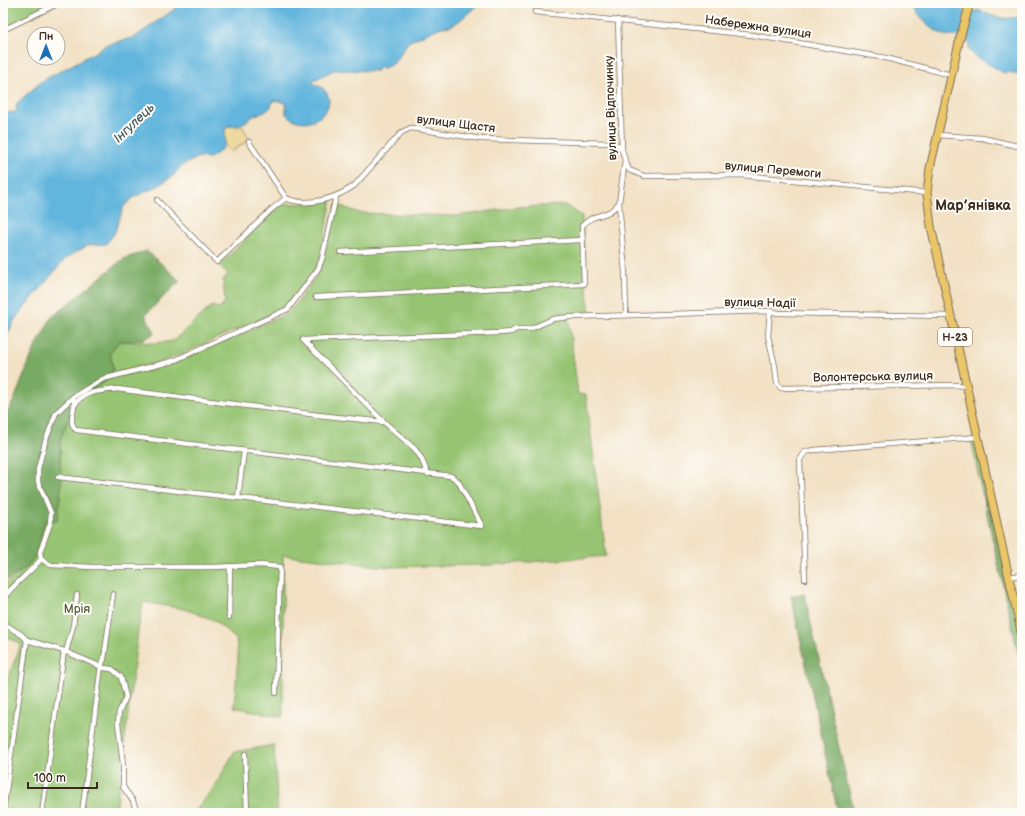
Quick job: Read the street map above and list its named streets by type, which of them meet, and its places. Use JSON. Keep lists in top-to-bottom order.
{
  "streets": {
    "main road": ["Н-23"],
    "street": [
      "Набережна вулиця",
      "вулиця Відпочинку",
      "вулиця Щастя",
      "вулиця Перемоги",
      "вулиця Надії",
      "Волонтерська вулиця"
    ]
  },
  "crossings": [
    ["Набережна вулиця", "вулиця Відпочинку"],
    ["Набережна вулиця", "Н-23"],
    ["вулиця Відпочинку", "вулиця Щастя"],
    ["вулиця Відпочинку", "вулиця Перемоги"],
    ["вулиця Відпочинку", "вулиця Надії"],
    ["вулиця Перемоги", "Н-23"],
    ["вулиця Надії", "Н-23"],
    ["вулиця Надії", "Волонтерська вулиця"],
    ["Н-23", "Волонтерська вулиця"]
  ],
  "districts": ["Мар’янівка"],
  "water": ["Інгулець"],
  "parks": ["Мрія"],
  "scale_bar": "100 m",
  "north": "top"
}
